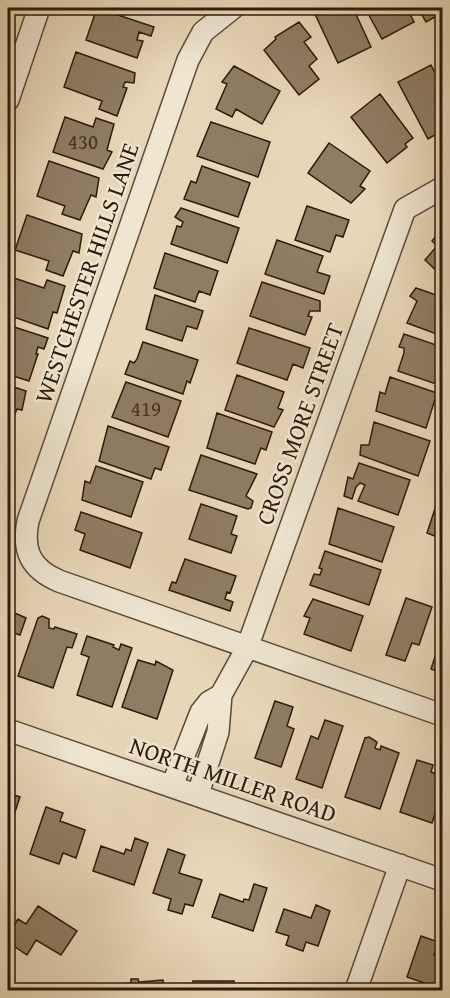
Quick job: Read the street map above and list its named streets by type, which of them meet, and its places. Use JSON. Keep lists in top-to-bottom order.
{
  "streets": {
    "street": ["WESTCHESTER HILLS LANE", "CROSS MORE STREET", "NORTH MILLER ROAD"]
  },
  "crossings": [
    ["WESTCHESTER HILLS LANE", "CROSS MORE STREET"],
    ["CROSS MORE STREET", "NORTH MILLER ROAD"]
  ],
  "house_numbers": ["430", "419"]
}
